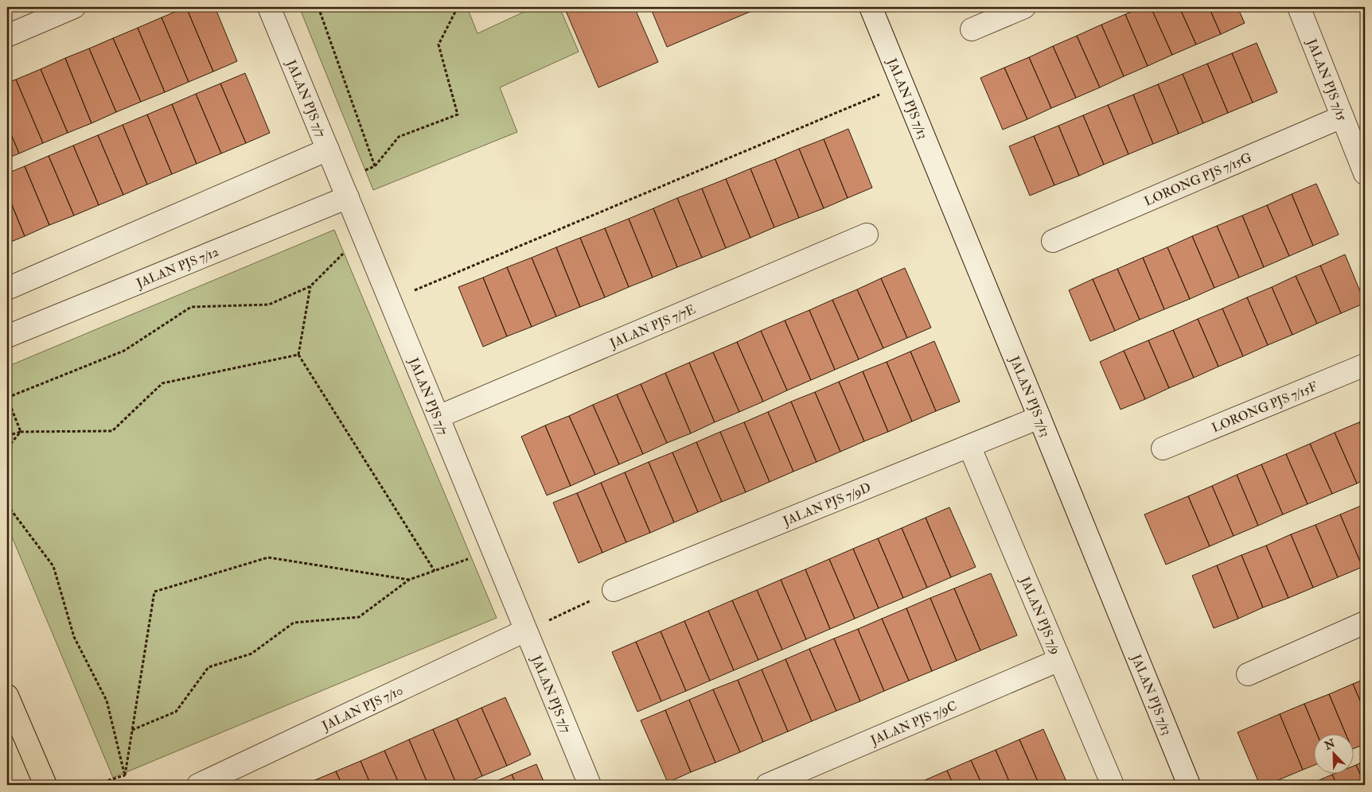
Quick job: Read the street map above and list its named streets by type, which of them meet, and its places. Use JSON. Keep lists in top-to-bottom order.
{
  "streets": {
    "street": [
      "JALAN PJS 7/15",
      "JALAN PJS 7/13",
      "JALAN PJS 7/7",
      "LORONG PJS 7/15G",
      "JALAN PJS 7/12",
      "JALAN PJS 7/7E",
      "LORONG PJS 7/15F",
      "JALAN PJS 7/9D",
      "JALAN PJS 7/9",
      "JALAN PJS 7/10",
      "JALAN PJS 7/9C"
    ]
  },
  "crossings": [
    ["JALAN PJS 7/15", "LORONG PJS 7/15G"],
    ["JALAN PJS 7/13", "JALAN PJS 7/9D"],
    ["JALAN PJS 7/7", "JALAN PJS 7/12"],
    ["JALAN PJS 7/7", "JALAN PJS 7/7E"],
    ["JALAN PJS 7/7", "JALAN PJS 7/10"],
    ["JALAN PJS 7/9D", "JALAN PJS 7/9"],
    ["JALAN PJS 7/9", "JALAN PJS 7/9C"]
  ],
  "north": "top left"
}
